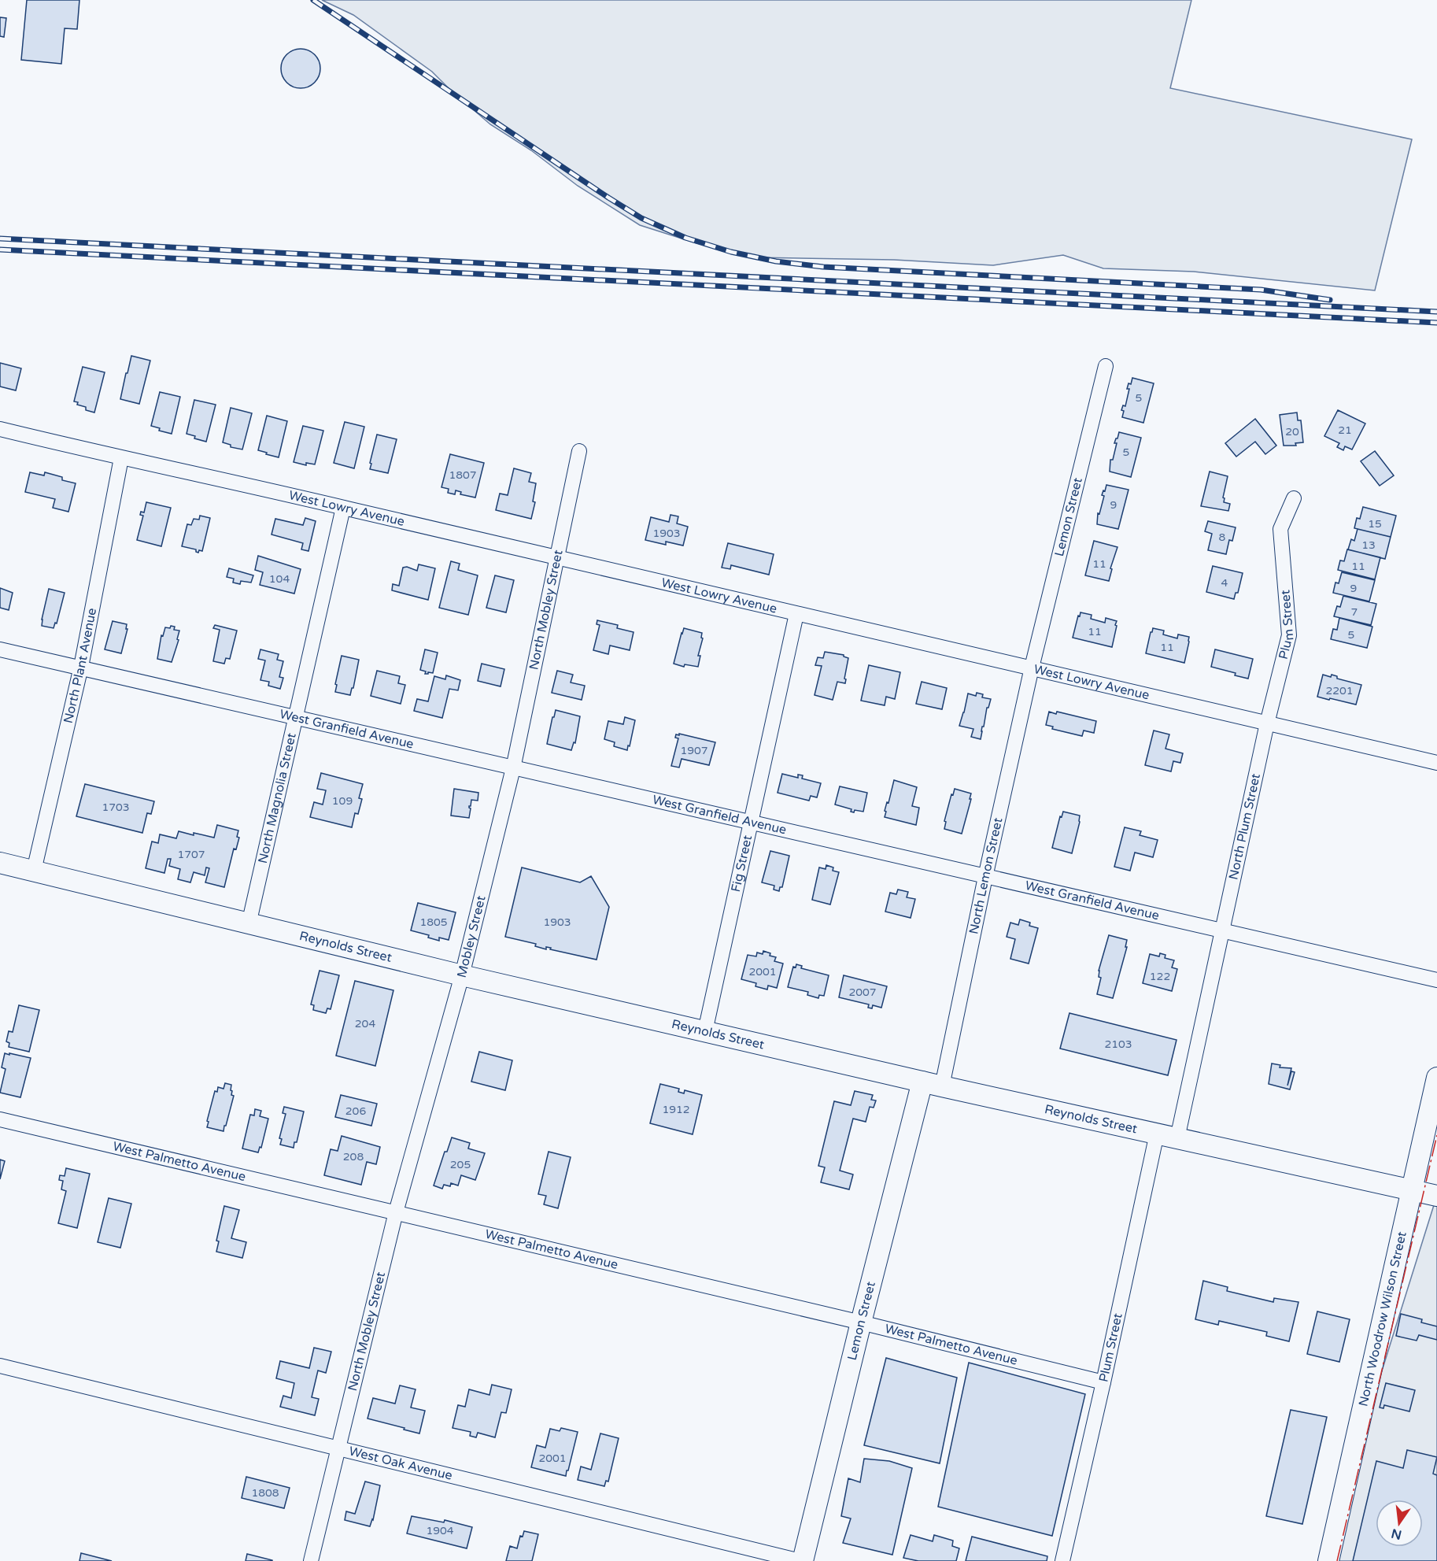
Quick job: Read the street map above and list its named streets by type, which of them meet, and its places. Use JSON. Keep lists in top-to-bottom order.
{
  "streets": {
    "main road": ["Lemon Street", "Reynolds Street", "North Woodrow Wilson Street"],
    "street": [
      "West Lowry Avenue",
      "North Mobley Street",
      "Plum Street",
      "North Plant Avenue",
      "West Granfield Avenue",
      "North Magnolia Street",
      "North Plum Street",
      "Fig Street",
      "North Lemon Street",
      "Mobley Street",
      "West Palmetto Avenue",
      "West Oak Avenue"
    ]
  },
  "crossings": [
    ["West Lowry Avenue", "Lemon Street"],
    ["West Lowry Avenue", "North Mobley Street"],
    ["West Lowry Avenue", "Plum Street"],
    ["West Lowry Avenue", "North Plant Avenue"],
    ["West Lowry Avenue", "North Magnolia Street"],
    ["West Lowry Avenue", "North Plum Street"],
    ["West Lowry Avenue", "Fig Street"],
    ["West Lowry Avenue", "North Lemon Street"],
    ["Lemon Street", "North Lemon Street"],
    ["Lemon Street", "Reynolds Street"],
    ["Lemon Street", "West Palmetto Avenue"],
    ["Lemon Street", "West Oak Avenue"],
    ["North Mobley Street", "West Granfield Avenue"],
    ["North Mobley Street", "Mobley Street"],
    ["North Mobley Street", "West Palmetto Avenue"],
    ["North Mobley Street", "West Oak Avenue"],
    ["Plum Street", "North Plum Street"],
    ["Plum Street", "Reynolds Street"],
    ["Plum Street", "West Palmetto Avenue"],
    ["North Plant Avenue", "West Granfield Avenue"],
    ["North Plant Avenue", "Reynolds Street"],
    ["West Granfield Avenue", "North Magnolia Street"],
    ["West Granfield Avenue", "North Plum Street"],
    ["West Granfield Avenue", "Fig Street"],
    ["West Granfield Avenue", "North Lemon Street"],
    ["West Granfield Avenue", "Mobley Street"],
    ["North Magnolia Street", "Reynolds Street"],
    ["Fig Street", "Reynolds Street"],
    ["North Lemon Street", "Reynolds Street"],
    ["Mobley Street", "Reynolds Street"],
    ["Reynolds Street", "North Woodrow Wilson Street"]
  ],
  "house_numbers": [
    "5",
    "21",
    "20",
    "5",
    "1807",
    "9",
    "15",
    "1903",
    "8",
    "13",
    "11",
    "11",
    "104",
    "4",
    "9",
    "7",
    "11",
    "5",
    "11",
    "2201",
    "1907",
    "109",
    "1703",
    "1707",
    "1805",
    "1903",
    "2001",
    "122",
    "2007",
    "204",
    "2103",
    "1912",
    "206",
    "208",
    "205",
    "2001",
    "1808",
    "1904"
  ],
  "north": "bottom"
}
